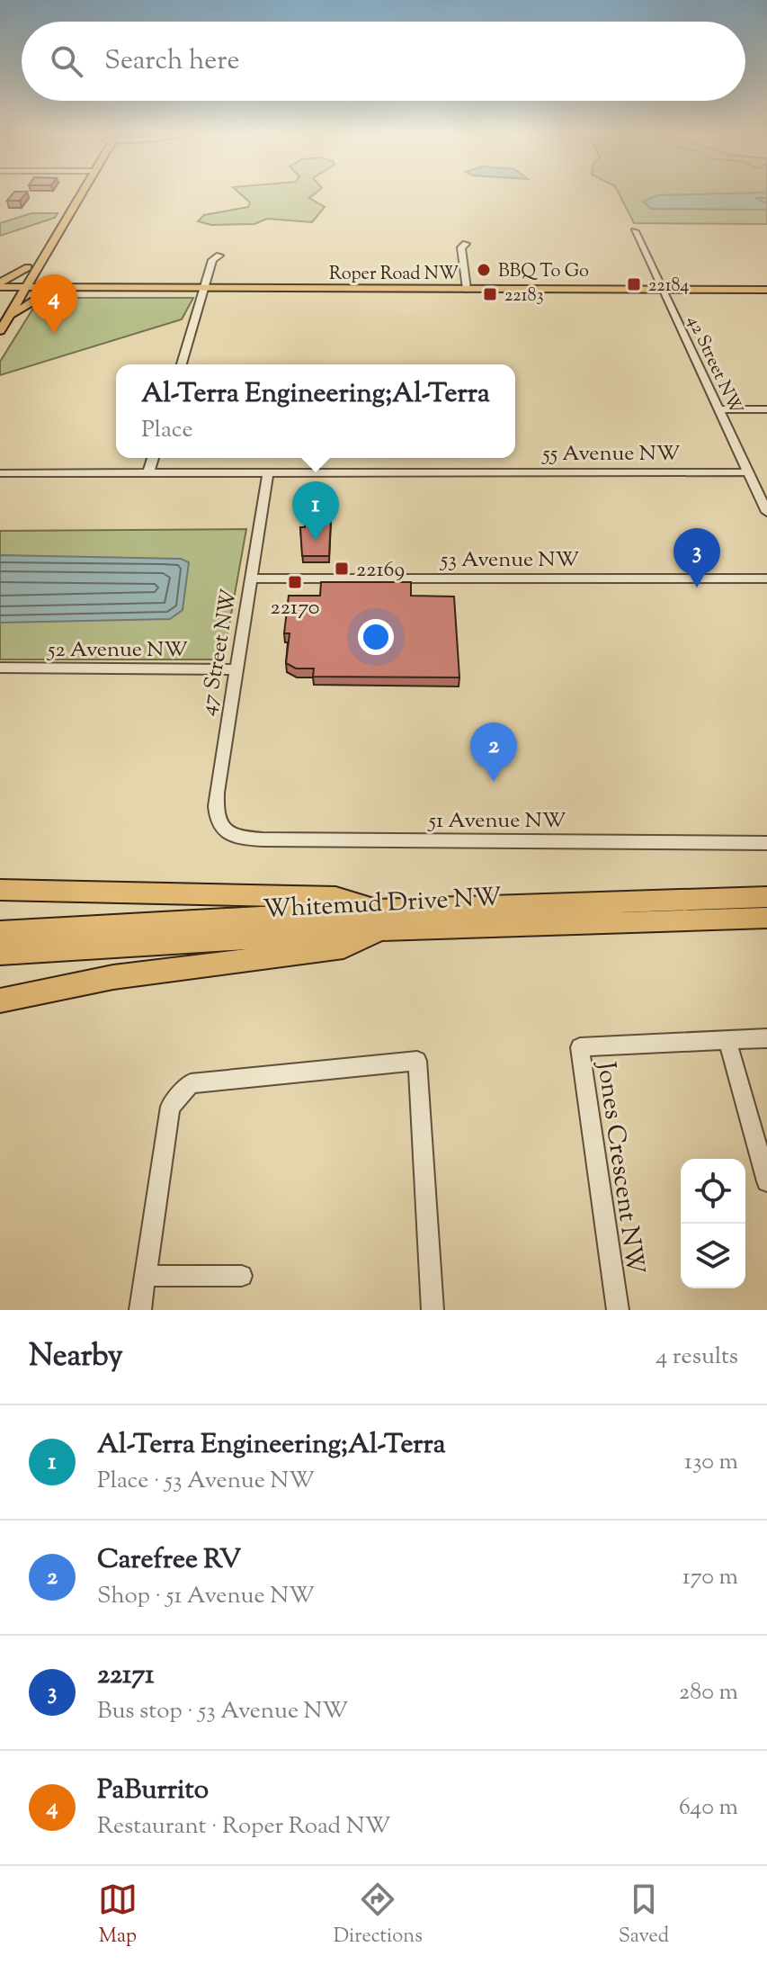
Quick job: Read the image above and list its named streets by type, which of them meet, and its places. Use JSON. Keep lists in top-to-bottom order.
{
  "streets": {
    "highway": ["Whitemud Drive NW"],
    "main road": ["Roper Road NW"],
    "street": [
      "42 Street NW",
      "55 Avenue NW",
      "53 Avenue NW",
      "52 Avenue NW",
      "47 Street NW",
      "51 Avenue NW",
      "Jones Crescent NW"
    ]
  },
  "crossings": [
    ["Roper Road NW", "42 Street NW"],
    ["42 Street NW", "55 Avenue NW"],
    ["55 Avenue NW", "47 Street NW"],
    ["53 Avenue NW", "47 Street NW"],
    ["52 Avenue NW", "47 Street NW"],
    ["47 Street NW", "51 Avenue NW"]
  ],
  "places": {
    "other": ["BBQ To Go"],
    "transit": [
      "22184",
      "22183",
      "22169",
      "22170"
    ]
  },
  "page": {
    "search": "Search here",
    "pins": [
      "4",
      "1",
      "3",
      "2"
    ],
    "popup": ["Al-Terra Engineering;Al-Terra", "Place"],
    "heading": ["Nearby", "4 results"],
    "list": [
      {
        "mark": "1",
        "name": "Al-Terra Engineering;Al-Terra",
        "note": "Place · 53 Avenue NW",
        "value": "130 m"
      },
      {
        "mark": "2",
        "name": "Carefree RV",
        "note": "Shop · 51 Avenue NW",
        "value": "170 m"
      },
      {
        "mark": "3",
        "name": "22171",
        "note": "Bus stop · 53 Avenue NW",
        "value": "280 m"
      },
      {
        "mark": "4",
        "name": "PaBurrito",
        "note": "Restaurant · Roper Road NW",
        "value": "640 m"
      }
    ],
    "nav": ["Map", "Directions", "Saved"]
  }
}
